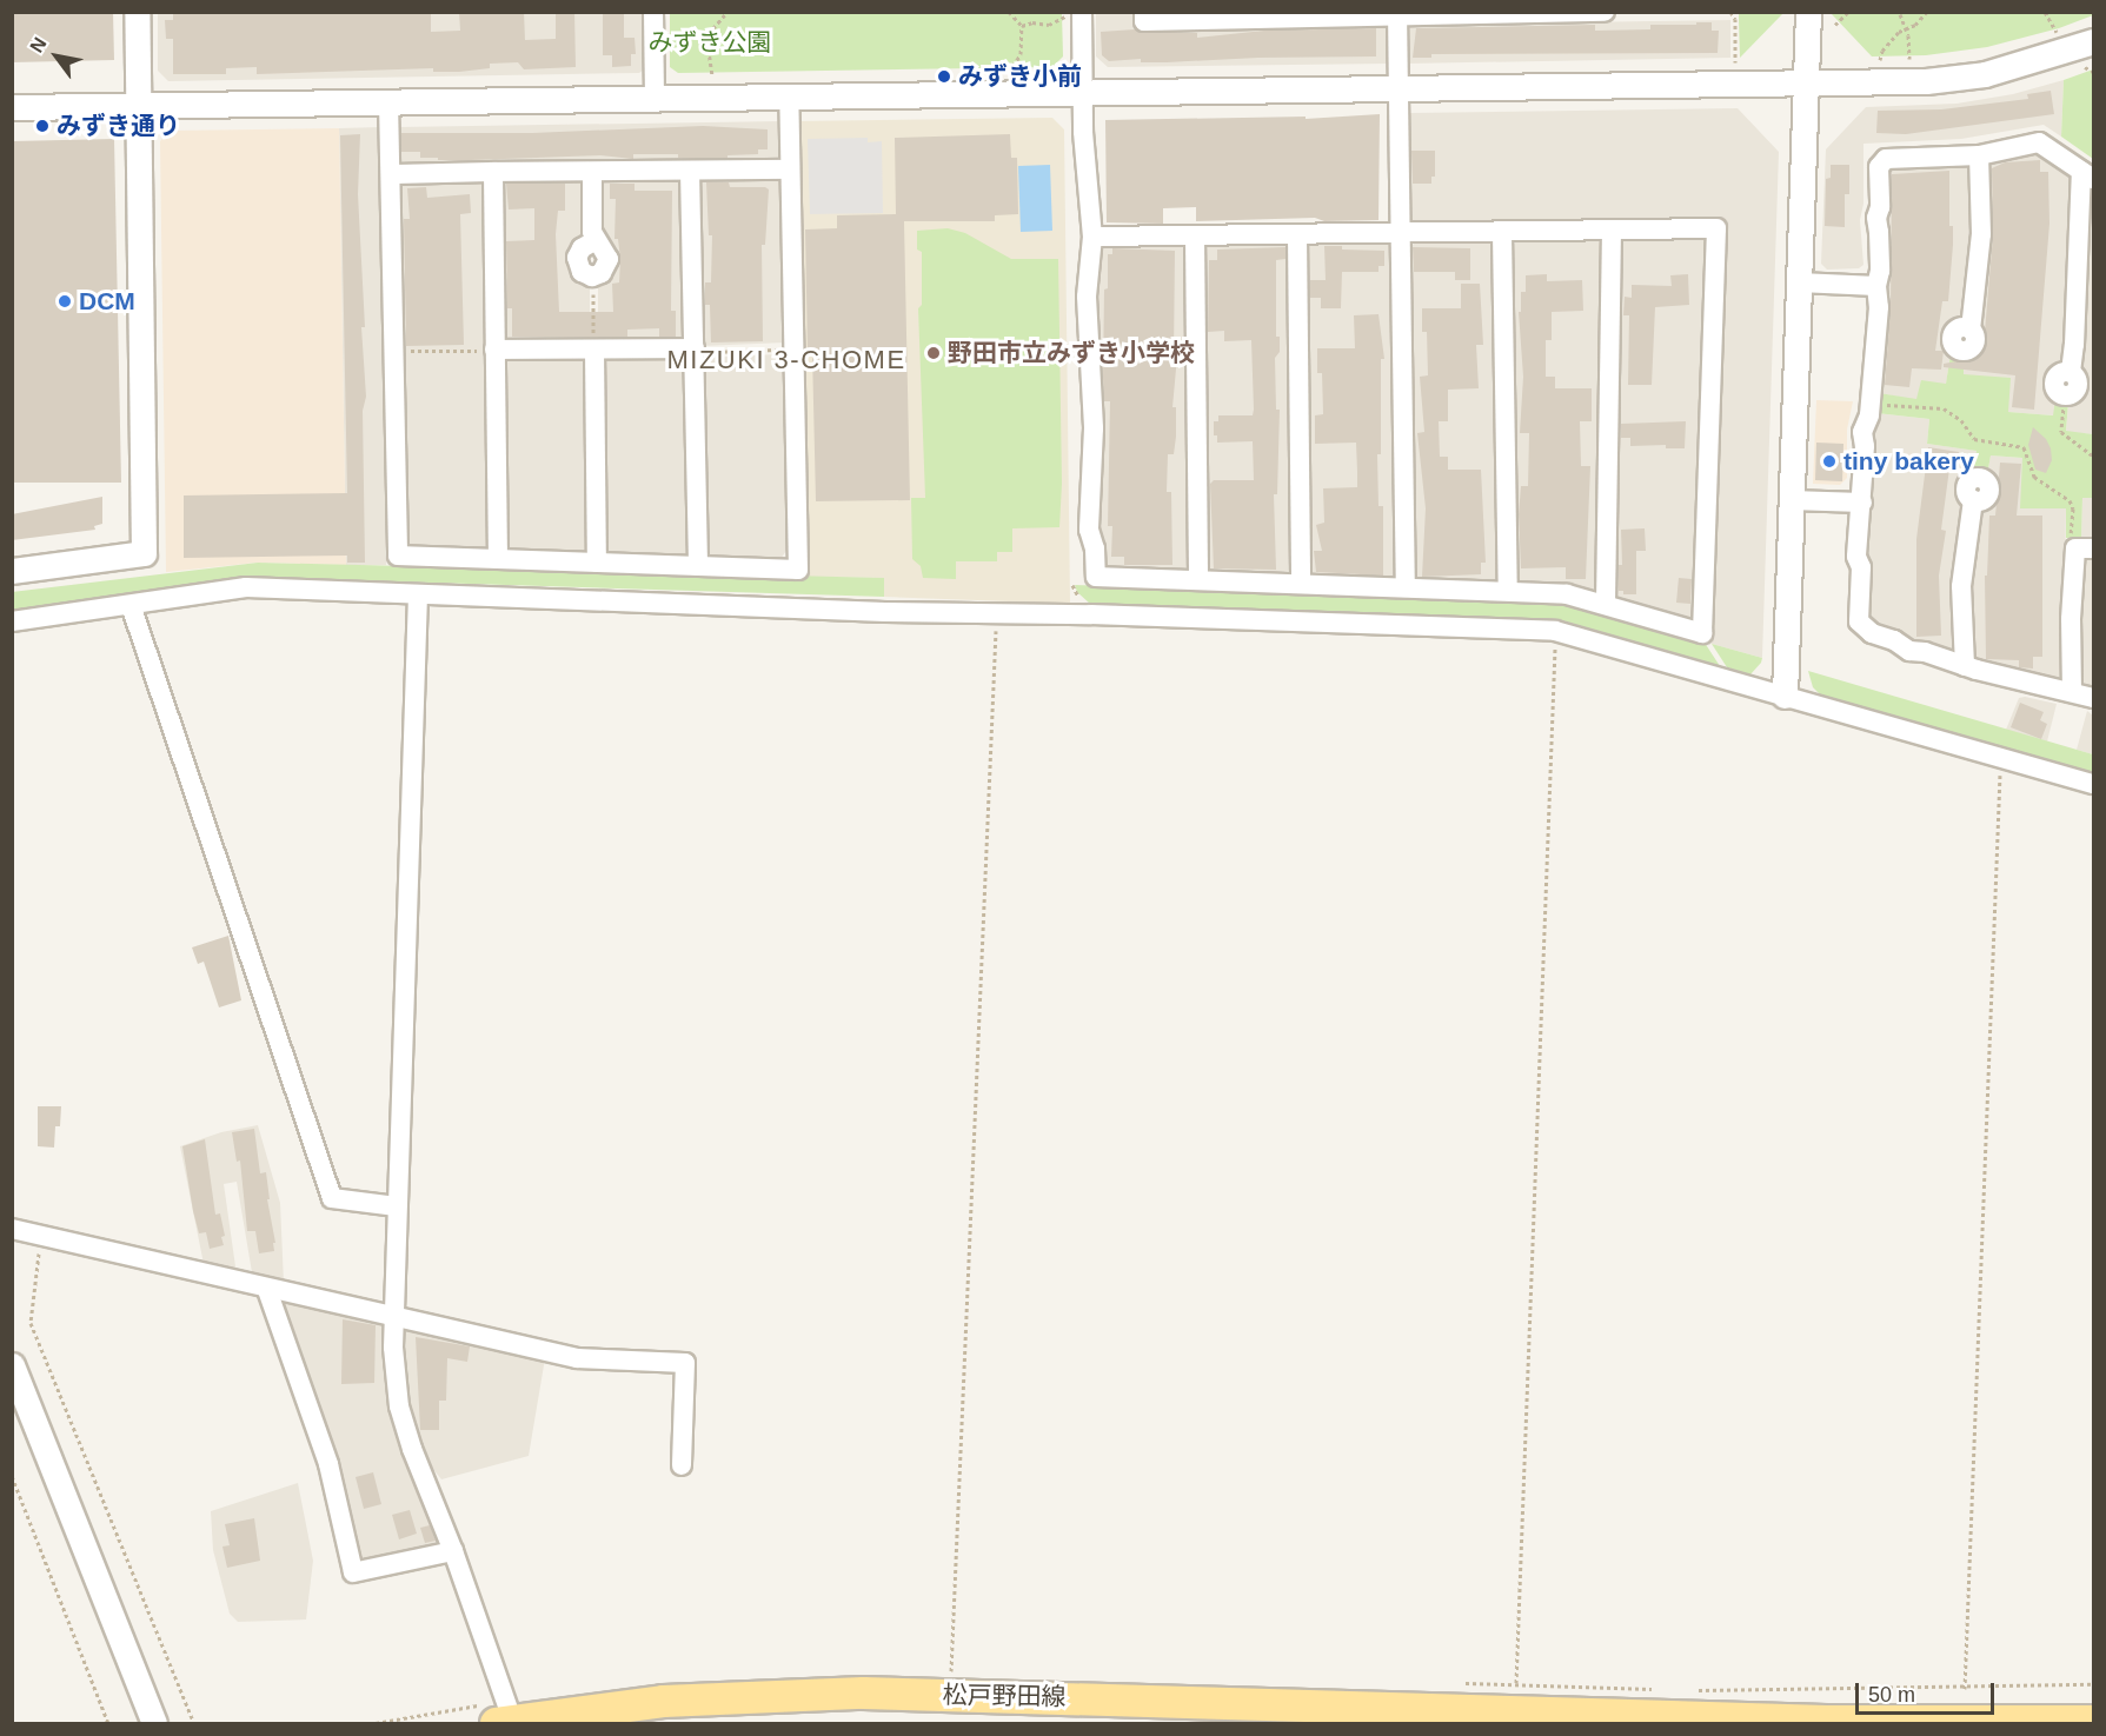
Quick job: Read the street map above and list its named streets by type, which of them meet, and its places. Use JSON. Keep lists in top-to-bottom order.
{
  "streets": {
    "main road": ["松戸野田線"]
  },
  "districts": ["MIZUKI 3-CHOME"],
  "parks": ["みずき公園"],
  "places": [
    "みずき小前",
    "みずき通り",
    "DCM",
    "野田市立みずき小学校",
    "tiny bakery"
  ],
  "scale_bar": "50 m",
  "north": "top left"
}
